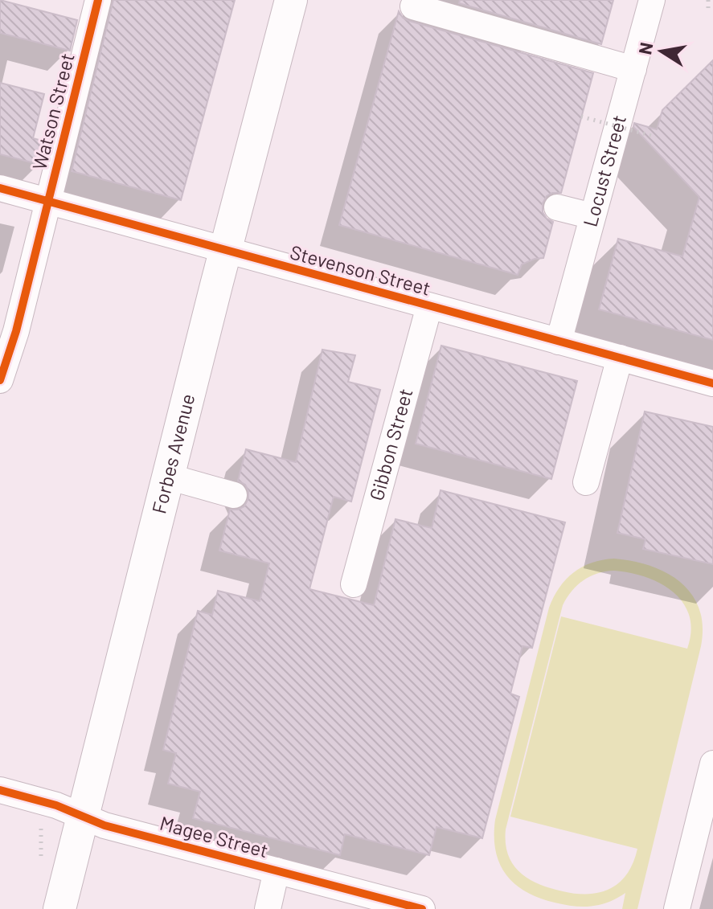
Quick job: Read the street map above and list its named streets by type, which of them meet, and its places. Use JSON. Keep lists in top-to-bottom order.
{
  "streets": {
    "main road": ["Forbes Avenue"],
    "street": [
      "Watson Street",
      "Locust Street",
      "Stevenson Street",
      "Gibbon Street",
      "Magee Street"
    ]
  },
  "crossings": [
    ["Watson Street", "Stevenson Street"],
    ["Locust Street", "Stevenson Street"],
    ["Stevenson Street", "Gibbon Street"],
    ["Stevenson Street", "Forbes Avenue"],
    ["Forbes Avenue", "Magee Street"]
  ],
  "north": "left"
}
